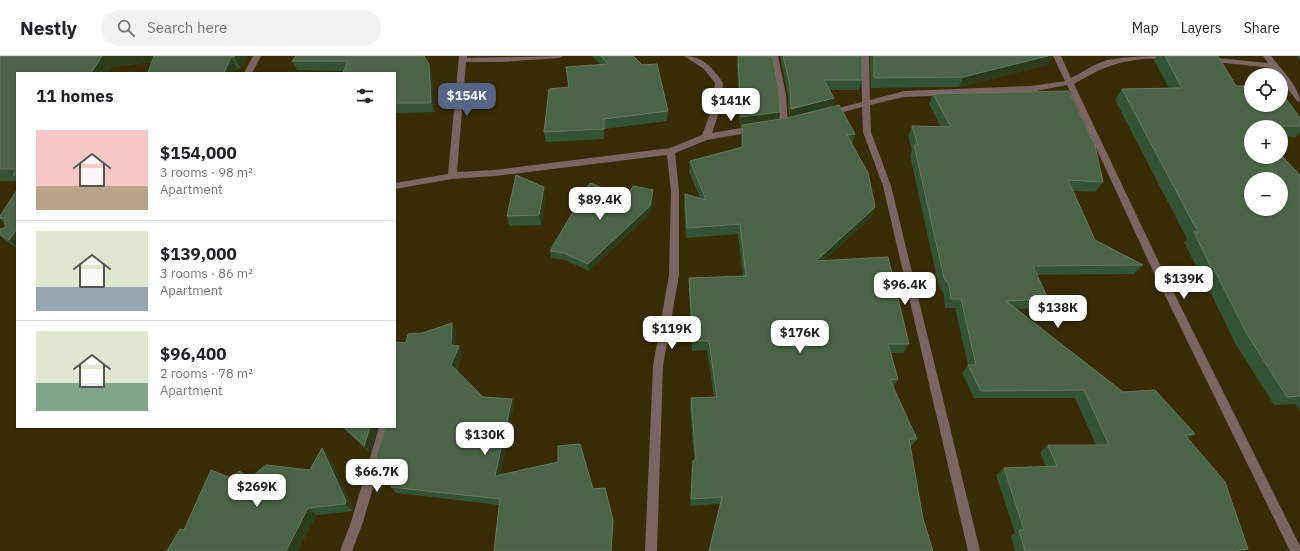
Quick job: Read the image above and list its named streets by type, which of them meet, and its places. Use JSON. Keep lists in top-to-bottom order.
{
  "page": {
    "header": "Nestly",
    "search": "Search here",
    "nav": ["Map", "Layers", "Share"],
    "map_buttons": ["+", "−"],
    "heading": "11 homes",
    "price": [
      "$154K",
      "$141K",
      "$89.4K",
      "$139K",
      "$96.4K",
      "$138K",
      "$119K",
      "$176K",
      "$130K",
      "$66.7K",
      "$269K"
    ],
    "list": [
      {
        "name": "$154,000",
        "note": "3 rooms · 98 m² · Apartment"
      },
      {
        "name": "$139,000",
        "note": "3 rooms · 86 m² · Apartment"
      },
      {
        "name": "$96,400",
        "note": "2 rooms · 78 m² · Apartment"
      }
    ]
  }
}
